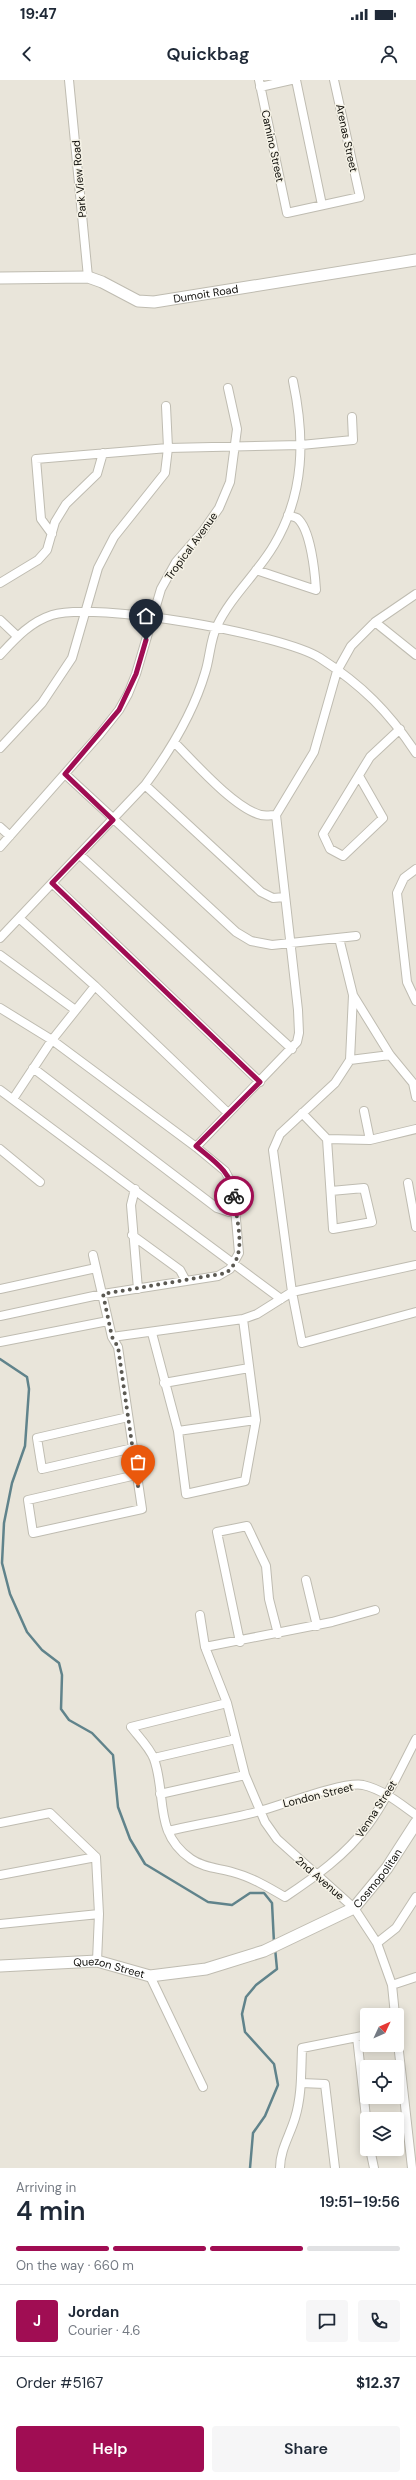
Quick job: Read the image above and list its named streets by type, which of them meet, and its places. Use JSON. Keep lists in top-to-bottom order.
{
  "streets": {
    "street": [
      "Arenas Street",
      "Camino Street",
      "Park View Road",
      "Dumoit Road",
      "Tropical Avenue",
      "London Street",
      "Venna Street",
      "2nd Avenue",
      "Cosmopolitan",
      "Quezon Street"
    ]
  },
  "crossings": [
    ["Arenas Street", "Camino Street"],
    ["Park View Road", "Dumoit Road"],
    ["London Street", "Venna Street"],
    ["London Street", "2nd Avenue"],
    ["Venna Street", "2nd Avenue"],
    ["2nd Avenue", "Cosmopolitan"],
    ["Cosmopolitan", "Quezon Street"]
  ],
  "north": "top right",
  "page": {
    "status": "19:47",
    "header": "Quickbag",
    "heading": ["4 min", "Arriving in", "19:51–19:56"],
    "panel": [
      "Jordan",
      "Courier · 4.6",
      "Order #5167",
      "$12.37"
    ],
    "bar": "On the way · 660 m",
    "round": "J",
    "buttons": ["Help", "Share"]
  }
}
